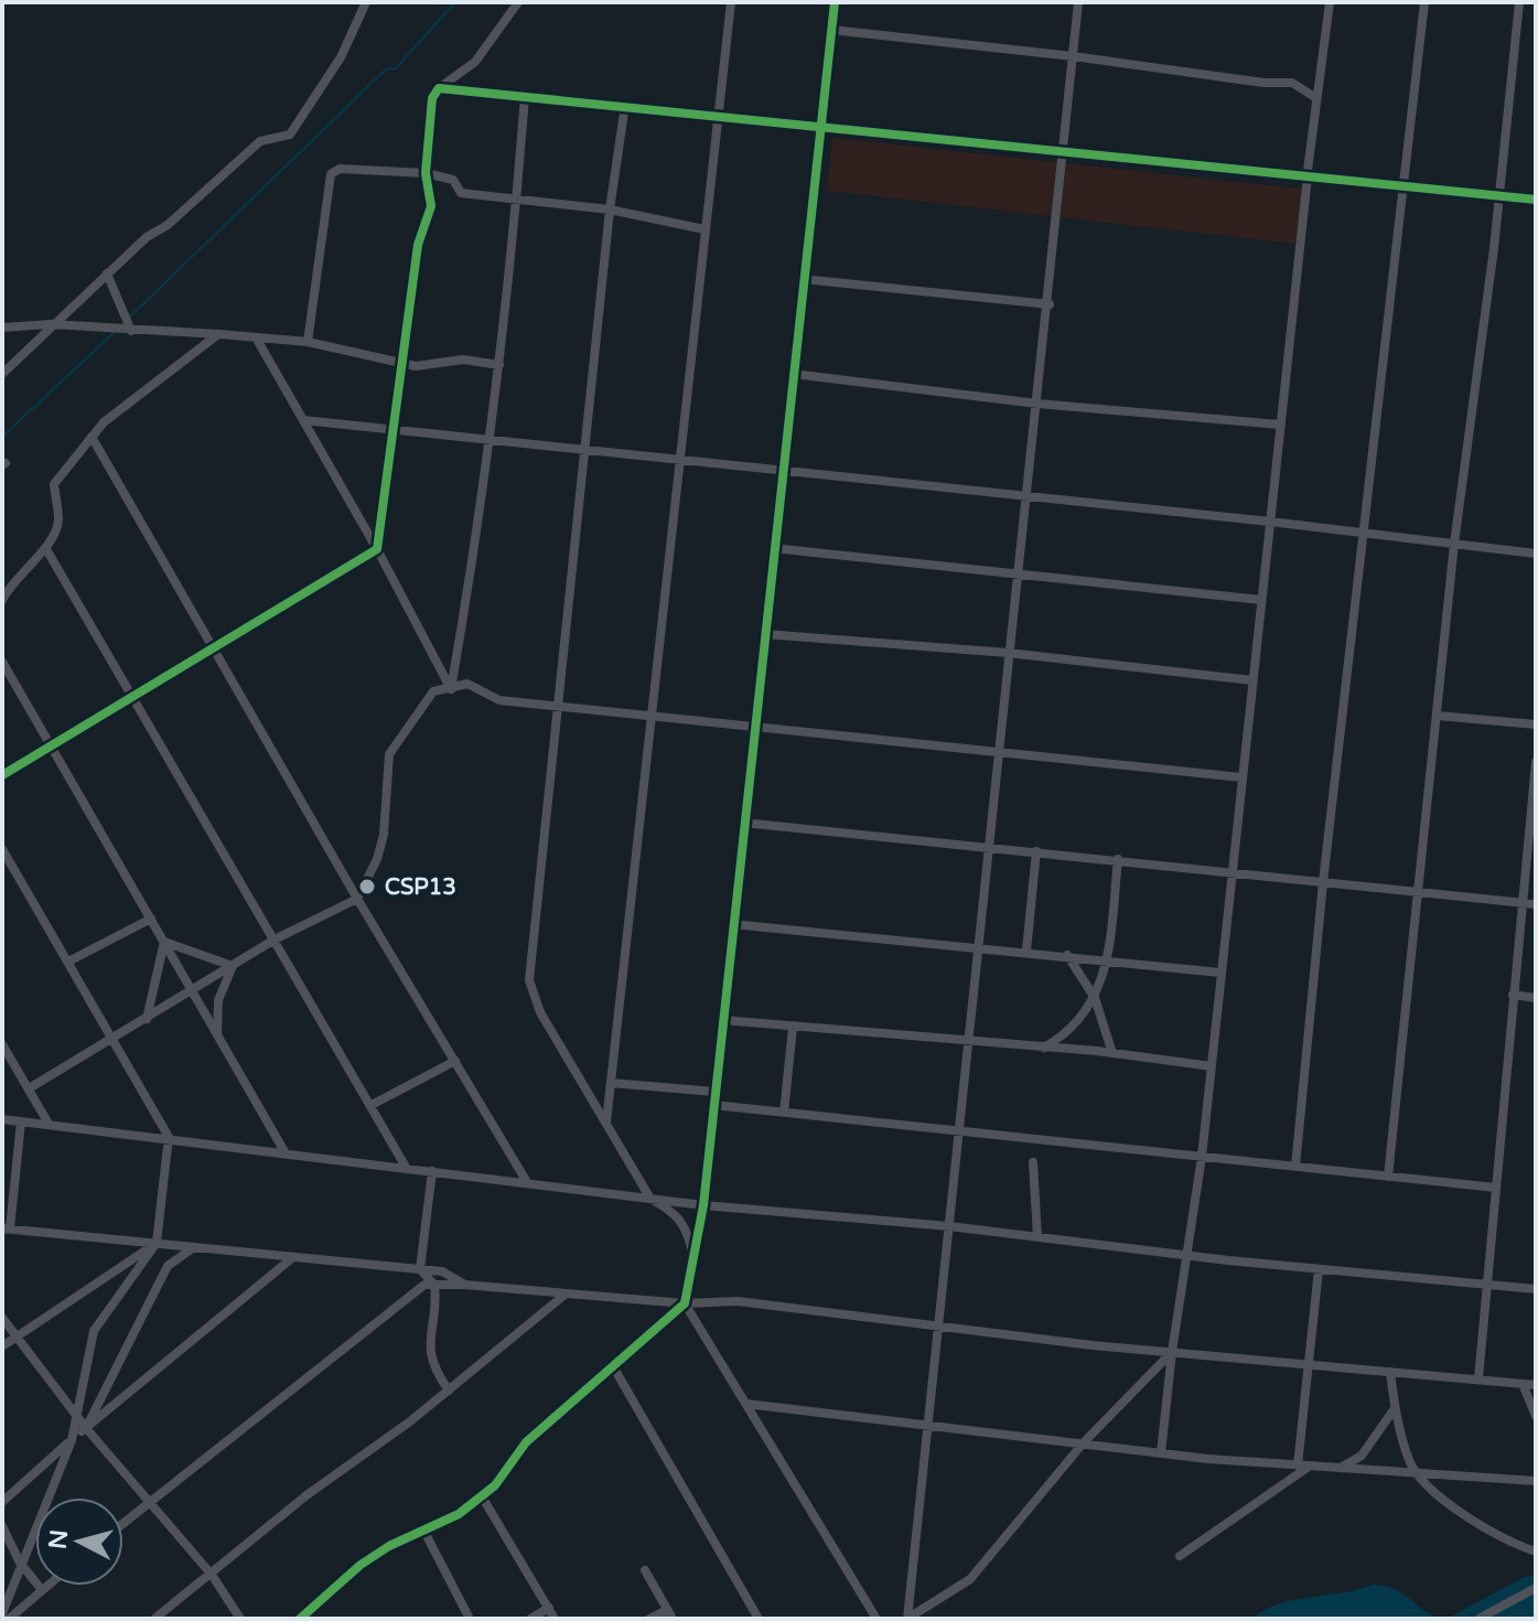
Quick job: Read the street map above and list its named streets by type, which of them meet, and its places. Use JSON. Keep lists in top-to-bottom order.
{
  "places": ["CSP13"],
  "north": "left"
}
